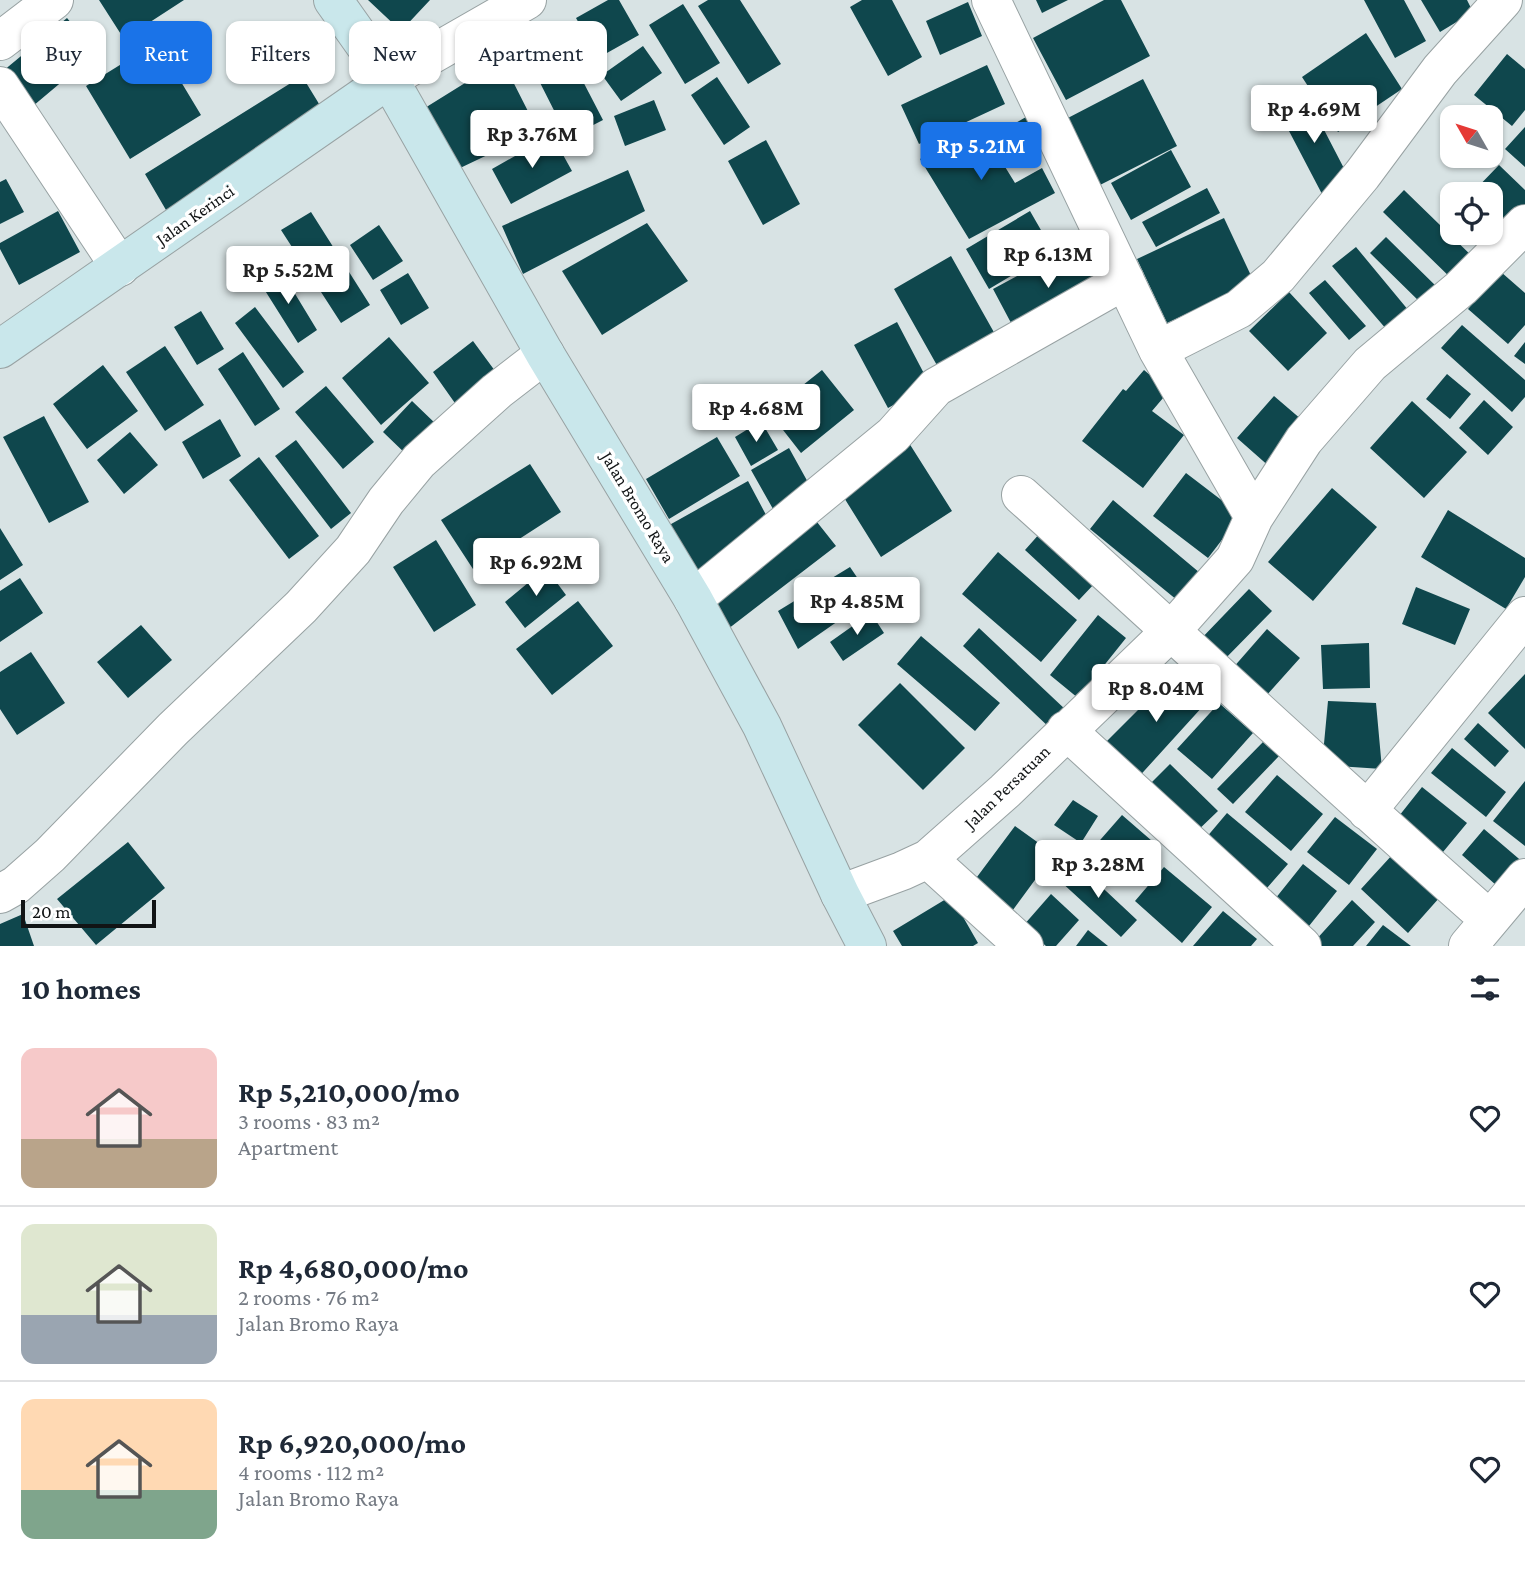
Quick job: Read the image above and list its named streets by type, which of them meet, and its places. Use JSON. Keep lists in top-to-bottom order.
{
  "streets": {
    "main road": ["Jalan Kerinci", "Jalan Bromo Raya"],
    "street": ["Jalan Persatuan"]
  },
  "crossings": [
    ["Jalan Bromo Raya", "Jalan Persatuan"]
  ],
  "scale_bar": "20 m",
  "north": "top left",
  "page": {
    "chip": [
      "Buy",
      "Rent",
      "Filters",
      "New",
      "Apartment"
    ],
    "price": [
      "Rp 4.69M",
      "Rp 3.76M",
      "Rp 5.21M",
      "Rp 6.13M",
      "Rp 5.52M",
      "Rp 4.68M",
      "Rp 6.92M",
      "Rp 4.85M",
      "Rp 8.04M",
      "Rp 3.28M"
    ],
    "scale": "20 m",
    "heading": "10 homes",
    "list": [
      {
        "name": "Rp 5,210,000/mo",
        "note": "3 rooms · 83 m² · Apartment"
      },
      {
        "name": "Rp 4,680,000/mo",
        "note": "2 rooms · 76 m² · Jalan Bromo Raya"
      },
      {
        "name": "Rp 6,920,000/mo",
        "note": "4 rooms · 112 m² · Jalan Bromo Raya"
      }
    ]
  }
}
